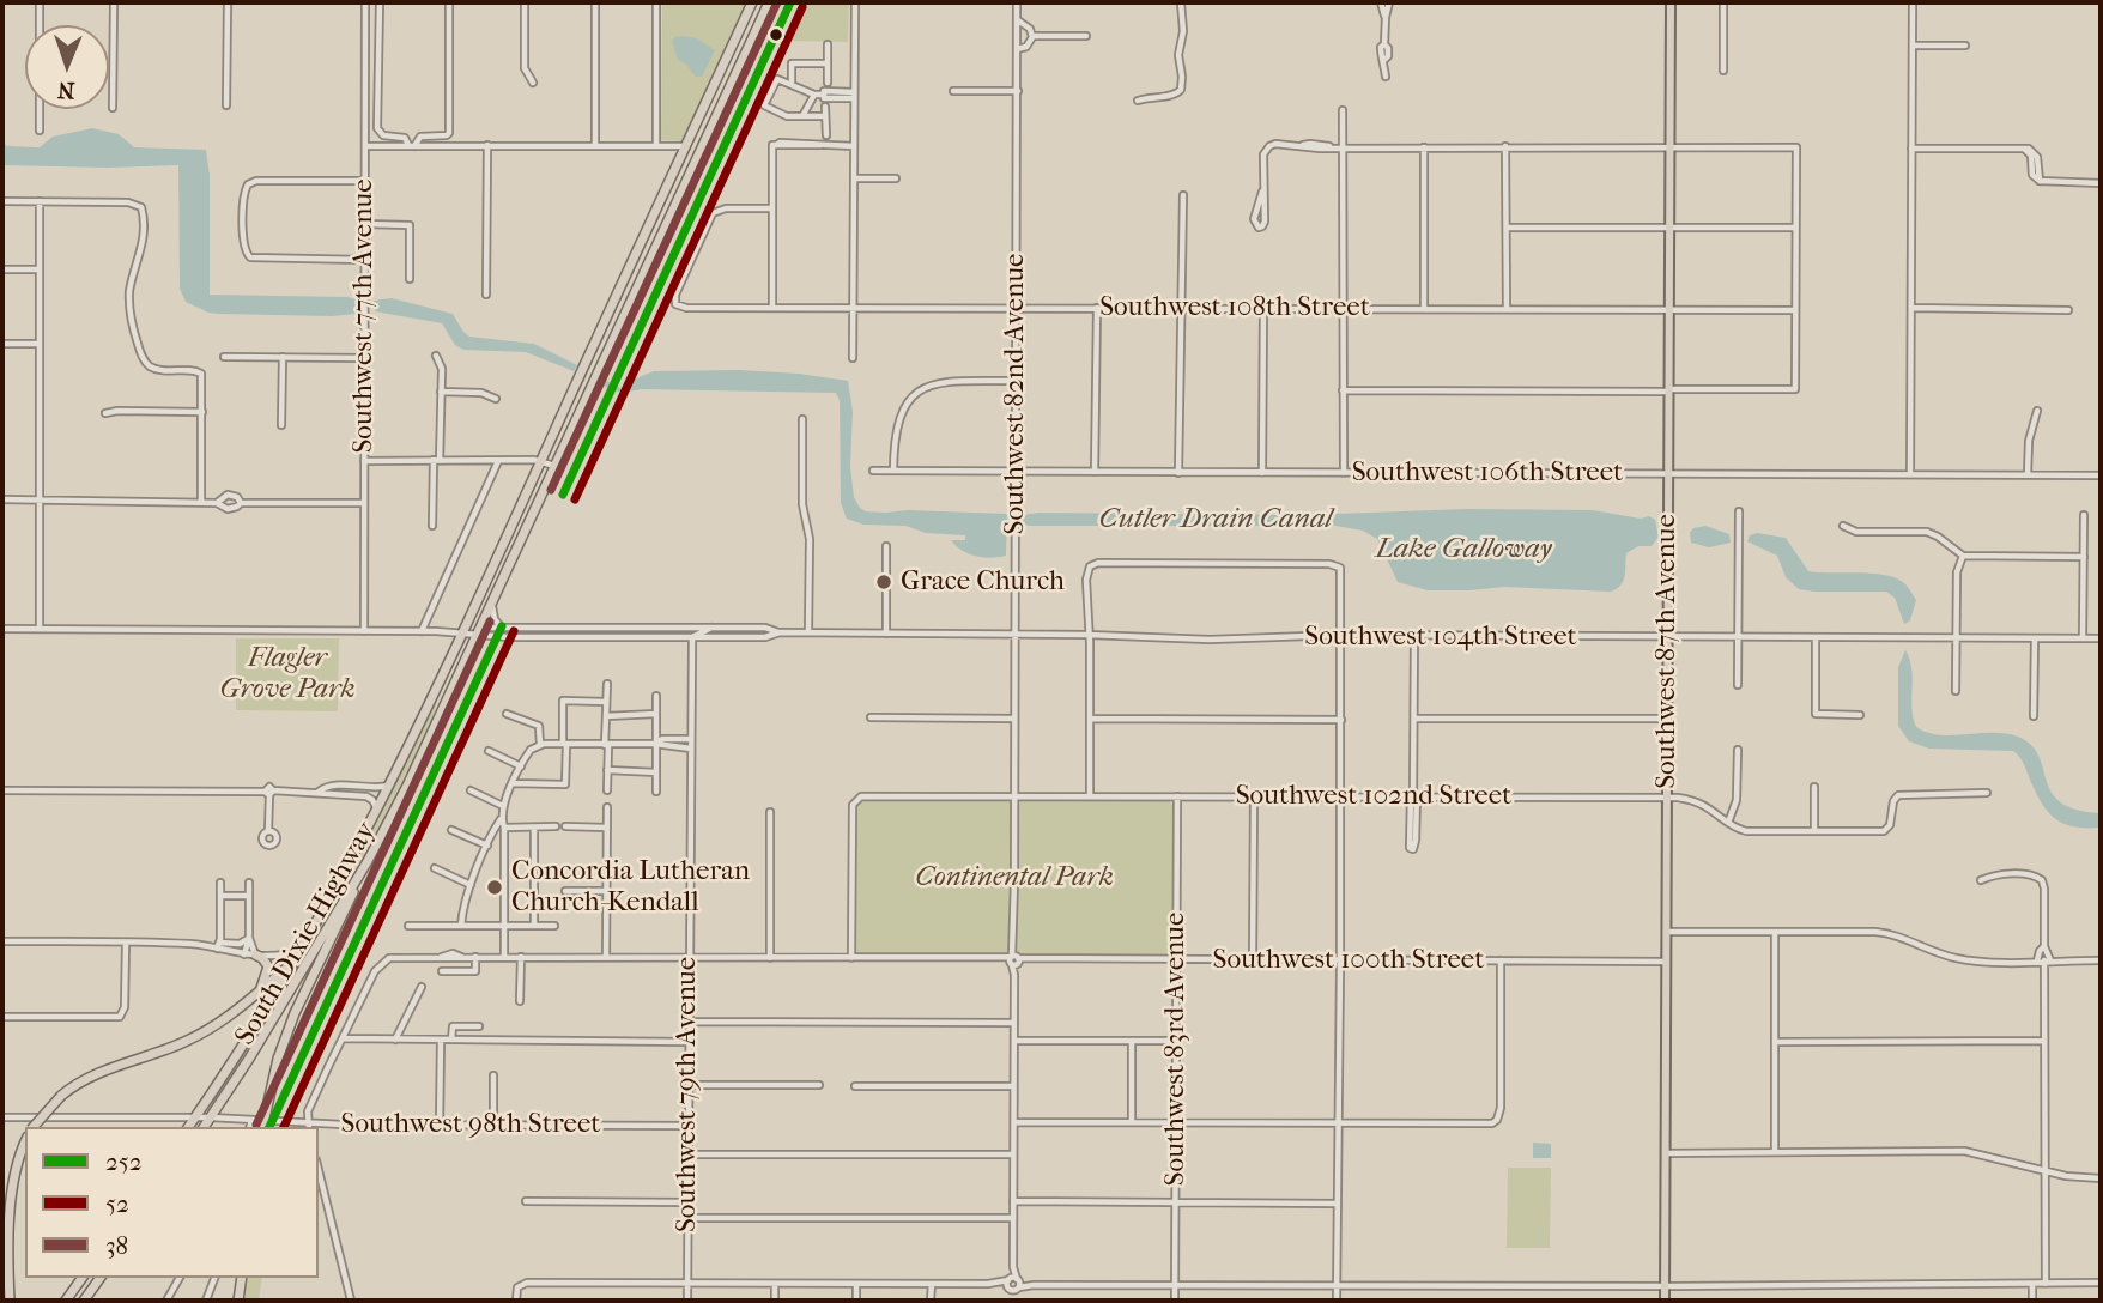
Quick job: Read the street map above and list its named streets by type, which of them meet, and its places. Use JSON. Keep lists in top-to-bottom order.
{
  "streets": {
    "highway": ["South Dixie Highway"],
    "main road": ["Southwest 87th Avenue"],
    "street": [
      "Southwest 108th Street",
      "Southwest 77th Avenue",
      "Southwest 82nd Avenue",
      "Southwest 106th Street",
      "Southwest 104th Street",
      "Southwest 102nd Street",
      "Southwest 100th Street",
      "Southwest 83rd Avenue",
      "Southwest 79th Avenue",
      "Southwest 98th Street"
    ]
  },
  "crossings": [
    ["Southwest 108th Street", "Southwest 82nd Avenue"],
    ["Southwest 108th Street", "Southwest 87th Avenue"],
    ["Southwest 77th Avenue", "Southwest 104th Street"],
    ["Southwest 82nd Avenue", "Southwest 106th Street"],
    ["Southwest 82nd Avenue", "Southwest 104th Street"],
    ["Southwest 82nd Avenue", "Southwest 102nd Street"],
    ["Southwest 82nd Avenue", "Southwest 100th Street"],
    ["Southwest 106th Street", "Southwest 87th Avenue"],
    ["Southwest 104th Street", "Southwest 87th Avenue"],
    ["Southwest 104th Street", "South Dixie Highway"],
    ["Southwest 104th Street", "Southwest 79th Avenue"],
    ["Southwest 87th Avenue", "Southwest 102nd Street"],
    ["Southwest 87th Avenue", "Southwest 100th Street"],
    ["Southwest 102nd Street", "Southwest 100th Street"],
    ["Southwest 102nd Street", "Southwest 83rd Avenue"],
    ["South Dixie Highway", "Southwest 98th Street"],
    ["Southwest 100th Street", "Southwest 83rd Avenue"],
    ["Southwest 100th Street", "Southwest 79th Avenue"],
    ["Southwest 79th Avenue", "Southwest 98th Street"]
  ],
  "water": ["Cutler Drain Canal", "Lake Galloway"],
  "parks": ["Flagler Grove Park", "Continental Park"],
  "places": ["Grace Church", "Concordia Lutheran Church-Kendall"],
  "lines": ["transit line 252", "transit line 38", "transit line 52"],
  "legend": ["252", "52", "38"],
  "north": "bottom"
}
